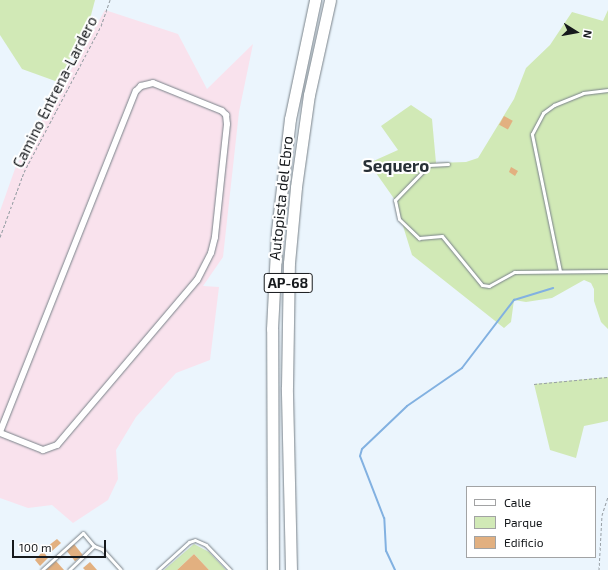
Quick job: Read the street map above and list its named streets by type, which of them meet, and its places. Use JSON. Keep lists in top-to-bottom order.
{
  "streets": {
    "highway": ["Autopista del Ebro", "AP-68"],
    "path": ["Camino Entrena-Lardero"]
  },
  "districts": ["Sequero"],
  "legend": ["Calle", "Parque", "Edificio"],
  "scale_bar": "100 m",
  "north": "right"
}
